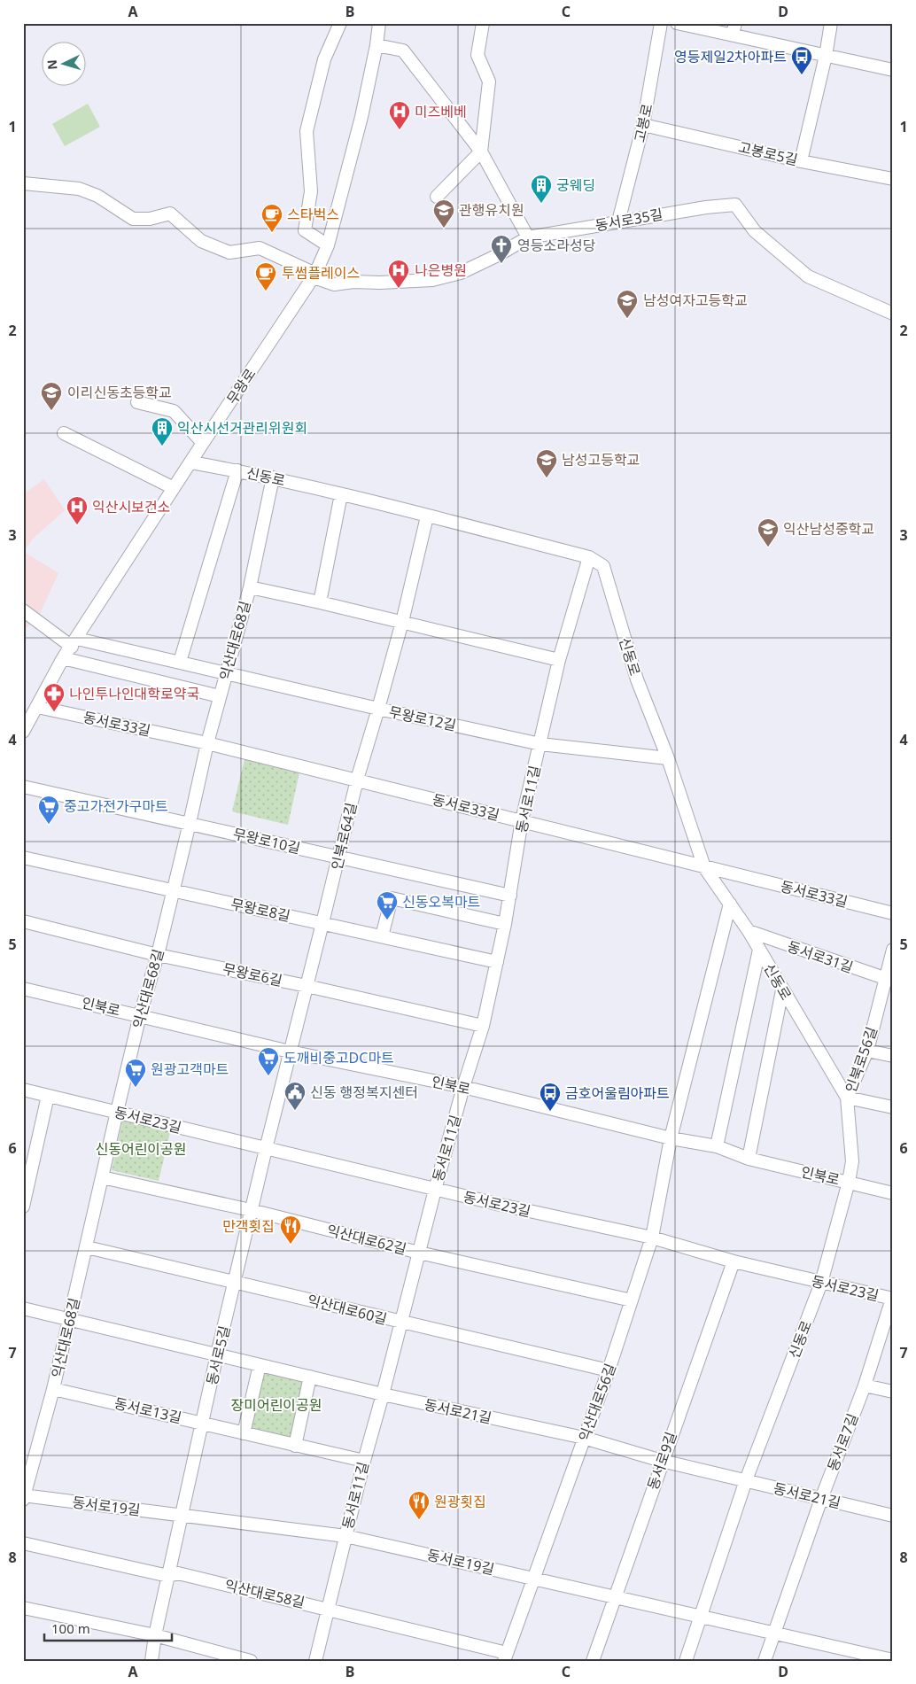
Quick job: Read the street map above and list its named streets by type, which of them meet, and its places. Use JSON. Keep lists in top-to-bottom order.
{
  "streets": {
    "street": [
      "고봉로",
      "고봉로5길",
      "동서로35길",
      "무왕로",
      "신동로",
      "익산대로68길",
      "무왕로12길",
      "동서로33길",
      "동서로11길",
      "인북로64길",
      "무왕로10길",
      "무왕로8길",
      "동서로31길",
      "무왕로6길",
      "인북로",
      "인북로56길",
      "동서로23길",
      "익산대로62길",
      "익산대로60길",
      "동서로5길",
      "익산대로56길",
      "동서로13길",
      "동서로21길",
      "동서로7길",
      "동서로9길",
      "동서로19길",
      "익산대로58길"
    ]
  },
  "crossings": [
    ["고봉로", "고봉로5길"],
    ["고봉로", "동서로35길"],
    ["동서로35길", "무왕로"],
    ["무왕로", "신동로"],
    ["무왕로", "무왕로12길"],
    ["무왕로", "동서로33길"],
    ["신동로", "익산대로68길"],
    ["신동로", "무왕로12길"],
    ["신동로", "동서로33길"],
    ["신동로", "동서로11길"],
    ["신동로", "인북로64길"],
    ["신동로", "동서로31길"],
    ["신동로", "인북로"],
    ["신동로", "인북로56길"],
    ["신동로", "동서로23길"],
    ["신동로", "동서로21길"],
    ["신동로", "동서로19길"],
    ["익산대로68길", "무왕로12길"],
    ["익산대로68길", "동서로33길"],
    ["익산대로68길", "무왕로10길"],
    ["익산대로68길", "무왕로8길"],
    ["익산대로68길", "무왕로6길"],
    ["익산대로68길", "인북로"],
    ["익산대로68길", "동서로23길"],
    ["익산대로68길", "익산대로62길"],
    ["익산대로68길", "익산대로60길"],
    ["익산대로68길", "동서로13길"],
    ["익산대로68길", "동서로21길"],
    ["익산대로68길", "동서로19길"],
    ["무왕로12길", "동서로11길"],
    ["무왕로12길", "인북로64길"],
    ["동서로33길", "동서로11길"],
    ["동서로33길", "인북로64길"],
    ["동서로11길", "무왕로10길"],
    ["동서로11길", "무왕로8길"],
    ["동서로11길", "무왕로6길"],
    ["동서로11길", "인북로"],
    ["동서로11길", "동서로23길"],
    ["동서로11길", "익산대로62길"],
    ["동서로11길", "익산대로60길"],
    ["동서로11길", "동서로13길"],
    ["동서로11길", "동서로21길"],
    ["동서로11길", "동서로19길"],
    ["동서로11길", "익산대로58길"],
    ["인북로64길", "무왕로10길"],
    ["인북로64길", "무왕로8길"],
    ["인북로64길", "무왕로6길"],
    ["인북로64길", "인북로"],
    ["인북로64길", "동서로5길"],
    ["동서로31길", "인북로56길"],
    ["인북로", "동서로5길"],
    ["인북로", "익산대로56길"],
    ["동서로23길", "동서로5길"],
    ["동서로23길", "익산대로56길"],
    ["동서로23길", "동서로7길"],
    ["동서로23길", "동서로9길"],
    ["익산대로62길", "동서로5길"],
    ["익산대로62길", "익산대로56길"],
    ["익산대로60길", "동서로5길"],
    ["익산대로60길", "익산대로56길"],
    ["동서로5길", "동서로13길"],
    ["동서로5길", "동서로21길"],
    ["동서로5길", "동서로19길"],
    ["동서로5길", "익산대로58길"],
    ["익산대로56길", "동서로21길"],
    ["익산대로56길", "동서로19길"],
    ["익산대로56길", "익산대로58길"],
    ["동서로21길", "동서로7길"],
    ["동서로21길", "동서로9길"],
    ["동서로7길", "동서로19길"],
    ["동서로9길", "동서로19길"]
  ],
  "parks": ["신동어린이공원", "장미어린이공원"],
  "places": {
    "bus stop": ["영등제일2차아파트", "금호어울림아파트"],
    "hospital": ["미즈베베", "나은병원", "익산시보건소"],
    "building": ["궁웨딩", "익산시선거관리위원회"],
    "school or university": [
      "관행유치원",
      "남성여자고등학교",
      "이리신동초등학교",
      "남성고등학교",
      "익산남성중학교"
    ],
    "cafe": ["스타벅스", "투썸플레이스"],
    "church": ["영등소라성당"],
    "pharmacy": ["나인투나인대학로약국"],
    "supermarket": [
      "중고가전가구마트",
      "신동오복마트",
      "도깨비중고DC마트",
      "원광고객마트"
    ],
    "public building": ["신동 행정복지센터"],
    "restaurant": ["만객횟집", "원광횟집"]
  },
  "scale_bar": "100 m",
  "north": "left",
  "grid": {
    "columns": [
      "A",
      "B",
      "C",
      "D"
    ],
    "rows": [
      "1",
      "2",
      "3",
      "4",
      "5",
      "6",
      "7",
      "8"
    ]
  }
}
